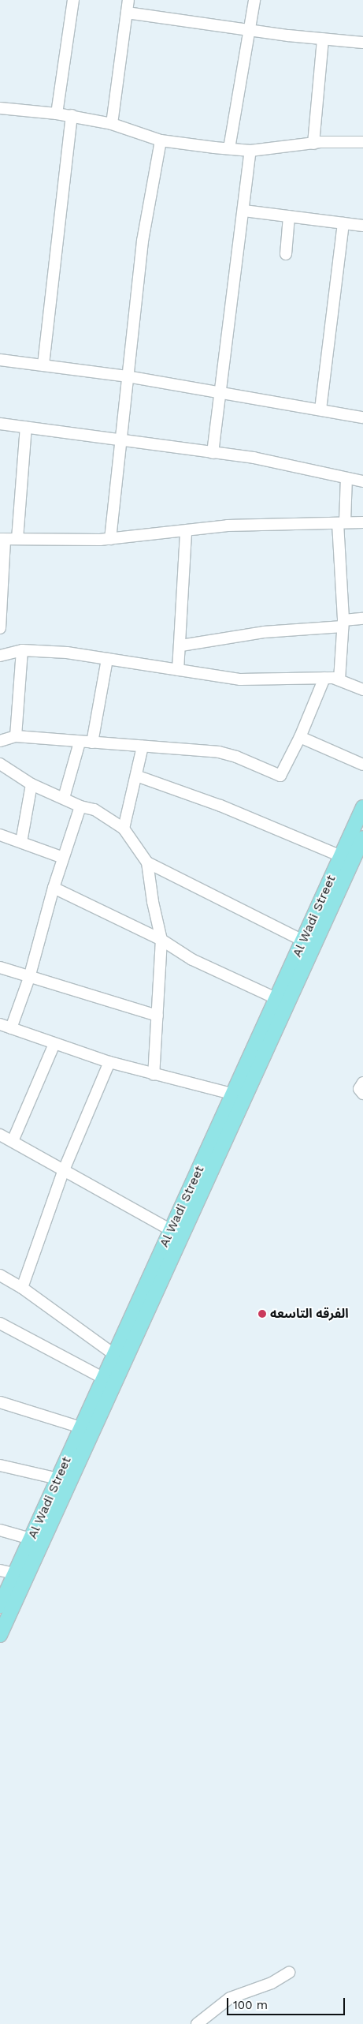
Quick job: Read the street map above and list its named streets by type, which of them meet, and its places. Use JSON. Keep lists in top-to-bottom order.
{
  "streets": {
    "main road": ["Al Wadi Street"]
  },
  "places": ["الفرقه التاسعه"],
  "scale_bar": "100 m"
}
